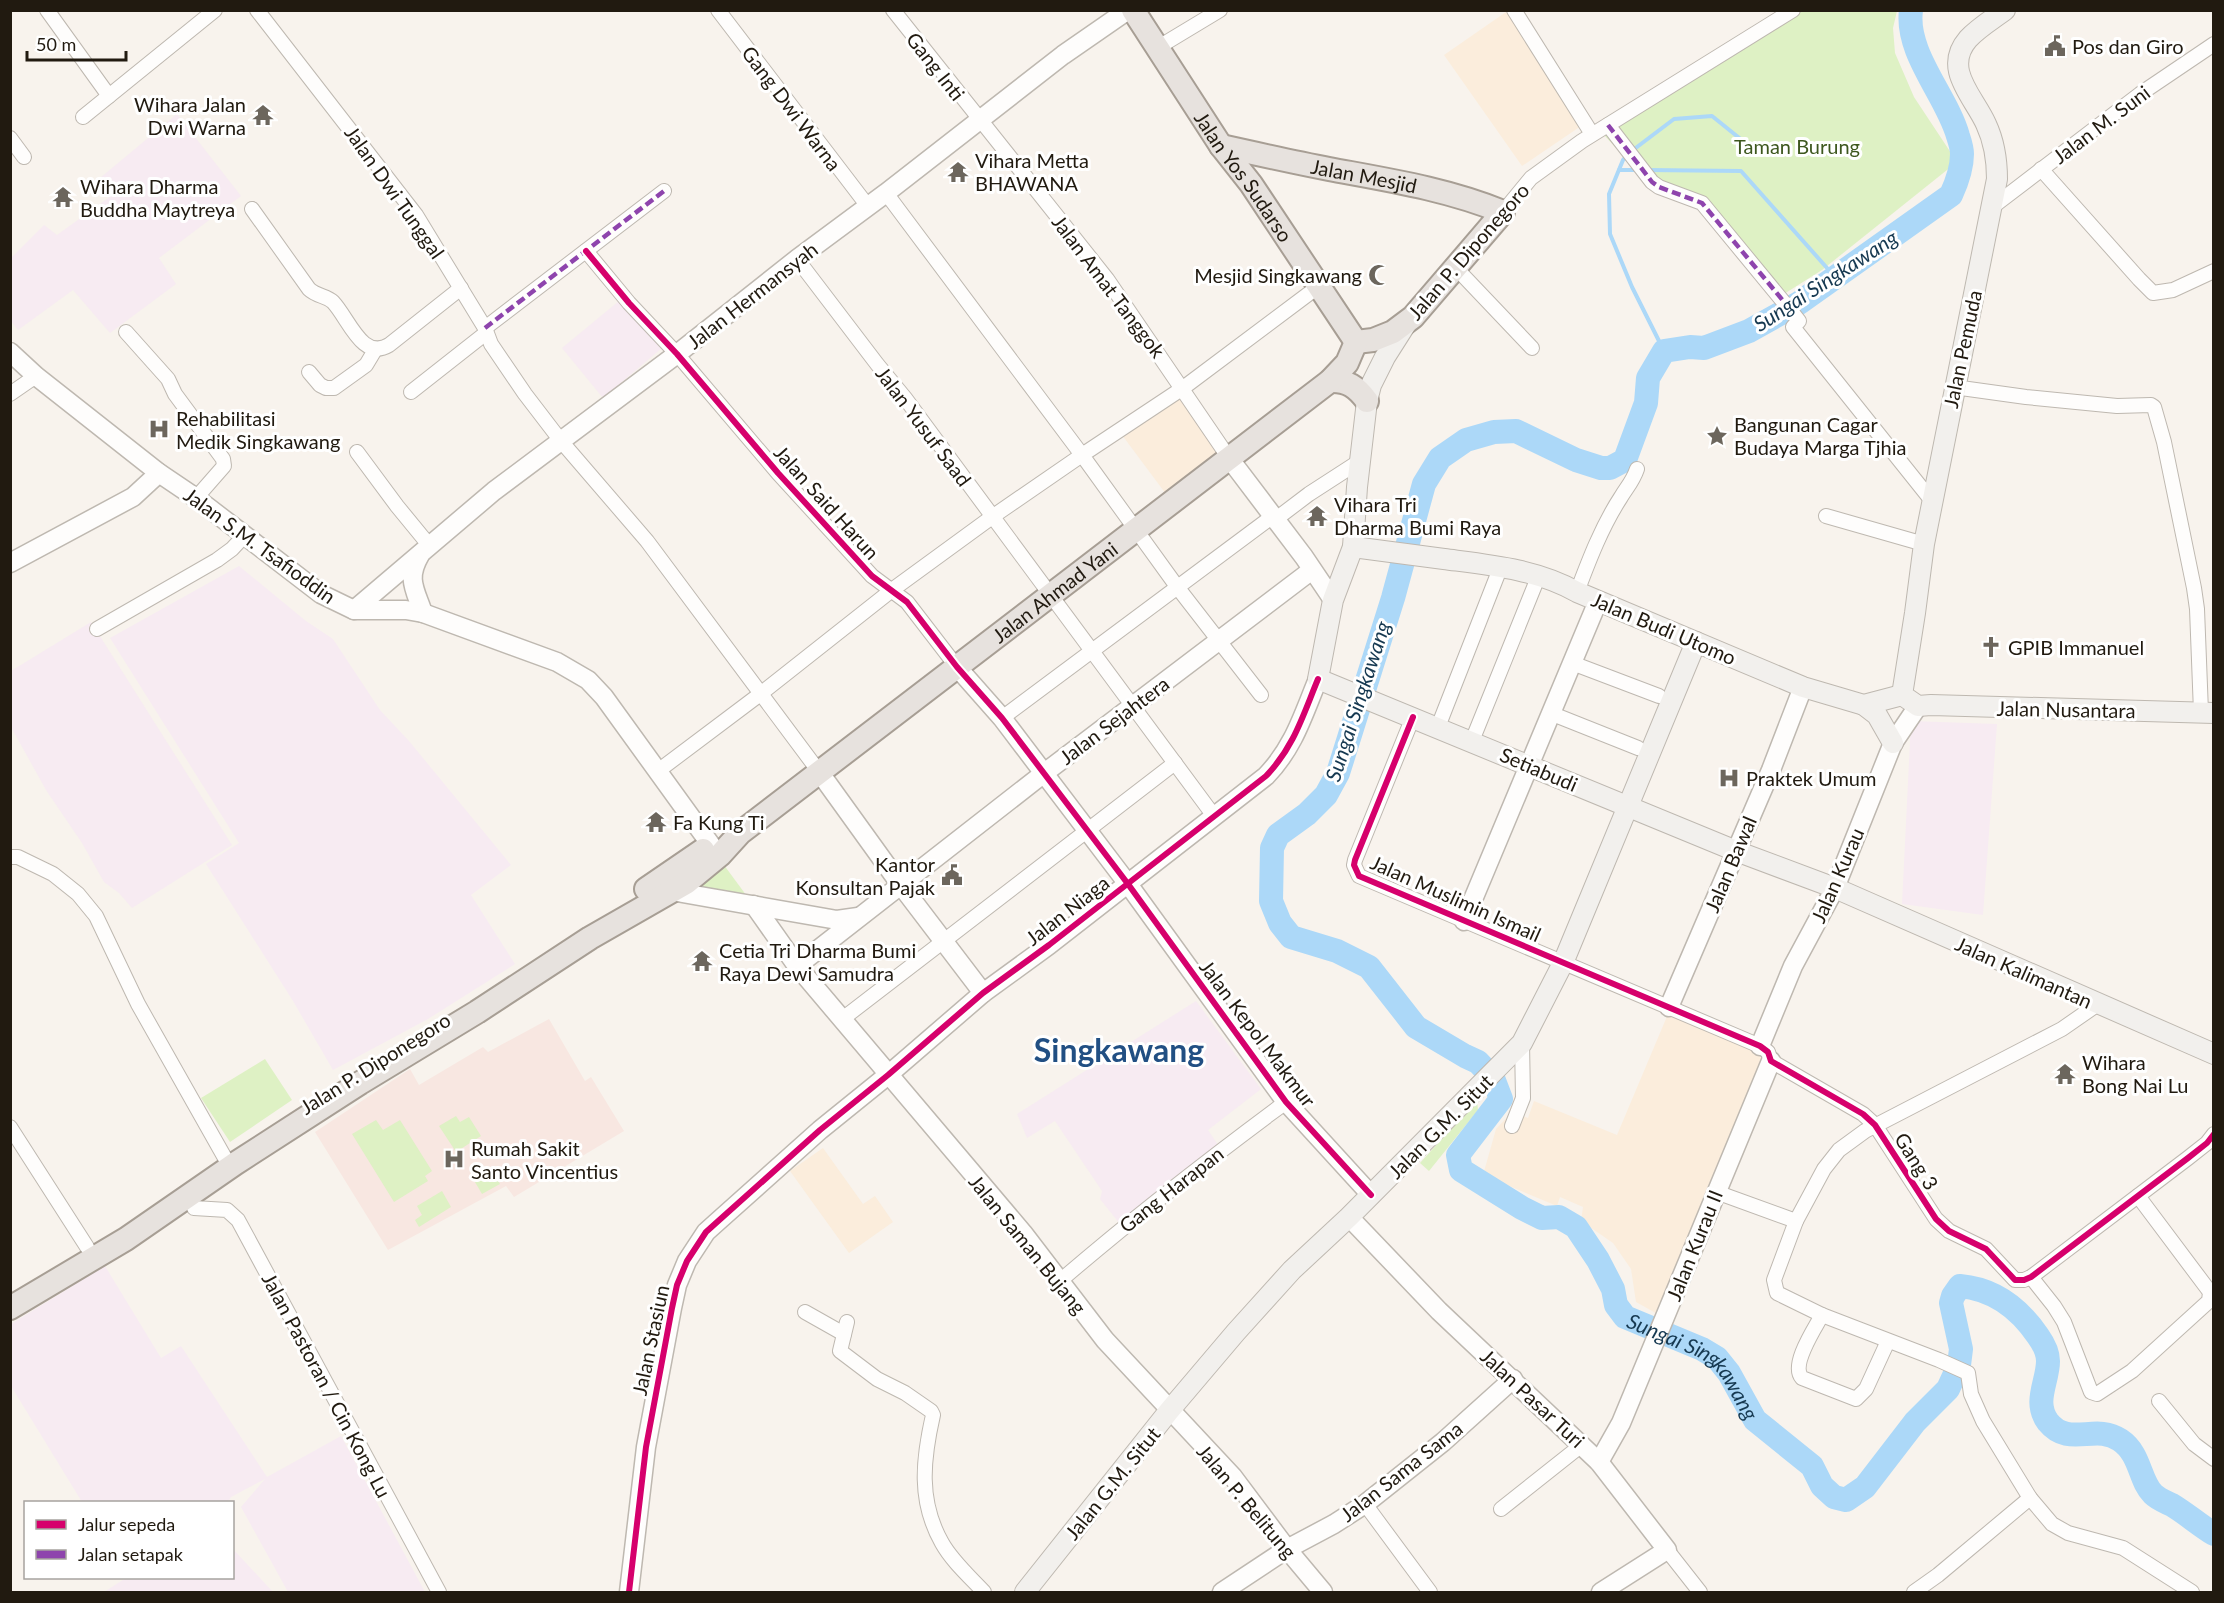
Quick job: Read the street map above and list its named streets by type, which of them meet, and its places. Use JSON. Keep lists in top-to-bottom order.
{
  "streets": {
    "main road": [
      "Jalan Yos Sudarso",
      "Jalan Mesjid",
      "Jalan P. Diponegoro",
      "Jalan Pemuda",
      "Jalan Ahmad Yani",
      "Jalan Budi Utomo",
      "Jalan Nusantara",
      "Setiabudi",
      "Jalan Kalimantan",
      "Jalan G.M. Situt"
    ],
    "street": [
      "Gang Inti",
      "Gang Dwi Warna",
      "Jalan M. Suni",
      "Jalan Dwi Tunggal",
      "Jalan Amat Tanggok",
      "Jalan Hermansyah",
      "Jalan Yusuf Saad",
      "Jalan Said Harun",
      "Jalan S.M. Tsafioddin",
      "Jalan Sejahtera",
      "Jalan Bawal",
      "Jalan Kurau",
      "Jalan Muslimin Ismail",
      "Jalan Niaga",
      "Jalan Kepol Makmur",
      "Gang 3",
      "Gang Harapan",
      "Jalan Saman Bujang",
      "Jalan Kurau II",
      "Jalan Stasiun",
      "Jalan Pastoran / Cin Kong Lu",
      "Jalan Pasar Turi",
      "Jalan Sama Sama",
      "Jalan P. Belitung"
    ]
  },
  "crossings": [
    ["Gang Inti", "Jalan Amat Tanggok"],
    ["Gang Inti", "Jalan Hermansyah"],
    ["Gang Dwi Warna", "Jalan Hermansyah"],
    ["Jalan M. Suni", "Jalan Pemuda"],
    ["Jalan Yos Sudarso", "Jalan Mesjid"],
    ["Jalan Yos Sudarso", "Jalan P. Diponegoro"],
    ["Jalan Yos Sudarso", "Jalan Ahmad Yani"],
    ["Jalan Mesjid", "Jalan P. Diponegoro"],
    ["Jalan Dwi Tunggal", "Jalan Hermansyah"],
    ["Jalan Dwi Tunggal", "Jalan Ahmad Yani"],
    ["Jalan P. Diponegoro", "Jalan S.M. Tsafioddin"],
    ["Jalan P. Diponegoro", "Jalan Ahmad Yani"],
    ["Jalan Amat Tanggok", "Jalan Hermansyah"],
    ["Jalan Amat Tanggok", "Jalan Ahmad Yani"],
    ["Jalan Hermansyah", "Jalan Yusuf Saad"],
    ["Jalan Hermansyah", "Jalan Said Harun"],
    ["Jalan Hermansyah", "Jalan S.M. Tsafioddin"],
    ["Jalan Yusuf Saad", "Jalan Ahmad Yani"],
    ["Jalan Yusuf Saad", "Jalan Sejahtera"],
    ["Jalan Yusuf Saad", "Jalan Niaga"],
    ["Jalan Said Harun", "Jalan Ahmad Yani"],
    ["Jalan Said Harun", "Jalan Kepol Makmur"],
    ["Jalan Ahmad Yani", "Jalan Kepol Makmur"],
    ["Jalan Budi Utomo", "Jalan Bawal"],
    ["Jalan Budi Utomo", "Jalan G.M. Situt"],
    ["Jalan Nusantara", "Jalan Kurau"],
    ["Jalan Sejahtera", "Jalan Kepol Makmur"],
    ["Jalan Sejahtera", "Jalan Saman Bujang"],
    ["Setiabudi", "Jalan Bawal"],
    ["Setiabudi", "Jalan Kurau"],
    ["Setiabudi", "Jalan Muslimin Ismail"],
    ["Setiabudi", "Jalan Niaga"],
    ["Setiabudi", "Jalan Kalimantan"],
    ["Setiabudi", "Jalan G.M. Situt"],
    ["Jalan Bawal", "Gang 3"],
    ["Jalan Kurau", "Jalan Kalimantan"],
    ["Jalan Kurau", "Gang 3"],
    ["Jalan Kurau", "Jalan Kurau II"],
    ["Jalan Muslimin Ismail", "Jalan G.M. Situt"],
    ["Jalan Muslimin Ismail", "Gang 3"],
    ["Jalan Niaga", "Jalan Kepol Makmur"],
    ["Jalan Niaga", "Jalan Saman Bujang"],
    ["Jalan Niaga", "Jalan Stasiun"],
    ["Jalan Kepol Makmur", "Jalan G.M. Situt"],
    ["Jalan Kepol Makmur", "Gang Harapan"],
    ["Jalan G.M. Situt", "Gang 3"],
    ["Jalan G.M. Situt", "Jalan Saman Bujang"],
    ["Jalan G.M. Situt", "Jalan Pasar Turi"],
    ["Jalan G.M. Situt", "Jalan P. Belitung"],
    ["Gang 3", "Jalan Kurau II"],
    ["Gang Harapan", "Jalan Saman Bujang"],
    ["Jalan Saman Bujang", "Jalan Stasiun"],
    ["Jalan Saman Bujang", "Jalan P. Belitung"],
    ["Jalan Kurau II", "Jalan Pasar Turi"],
    ["Jalan Pasar Turi", "Jalan Sama Sama"],
    ["Jalan Sama Sama", "Jalan P. Belitung"]
  ],
  "districts": ["Singkawang"],
  "water": ["Sungai Singkawang"],
  "parks": ["Taman Burung"],
  "places": {
    "public building": ["Pos dan Giro", "Kantor Konsultan Pajak"],
    "temple": [
      "Wihara Jalan Dwi Warna",
      "Vihara Metta BHAWANA",
      "Wihara Dharma Buddha Maytreya",
      "Vihara Tri Dharma Bumi Raya",
      "Fa Kung Ti",
      "Cetia Tri Dharma Bumi Raya Dewi Samudra",
      "Wihara Bong Nai Lu"
    ],
    "mosque": ["Mesjid Singkawang"],
    "hospital": ["Rehabilitasi Medik Singkawang", "Praktek Umum", "Rumah Sakit Santo Vincentius"],
    "place": ["Bangunan Cagar Budaya Marga Tjhia"],
    "church": ["GPIB Immanuel"]
  },
  "legend": ["Jalur sepeda", "Jalan setapak"],
  "scale_bar": "50 m"
}
